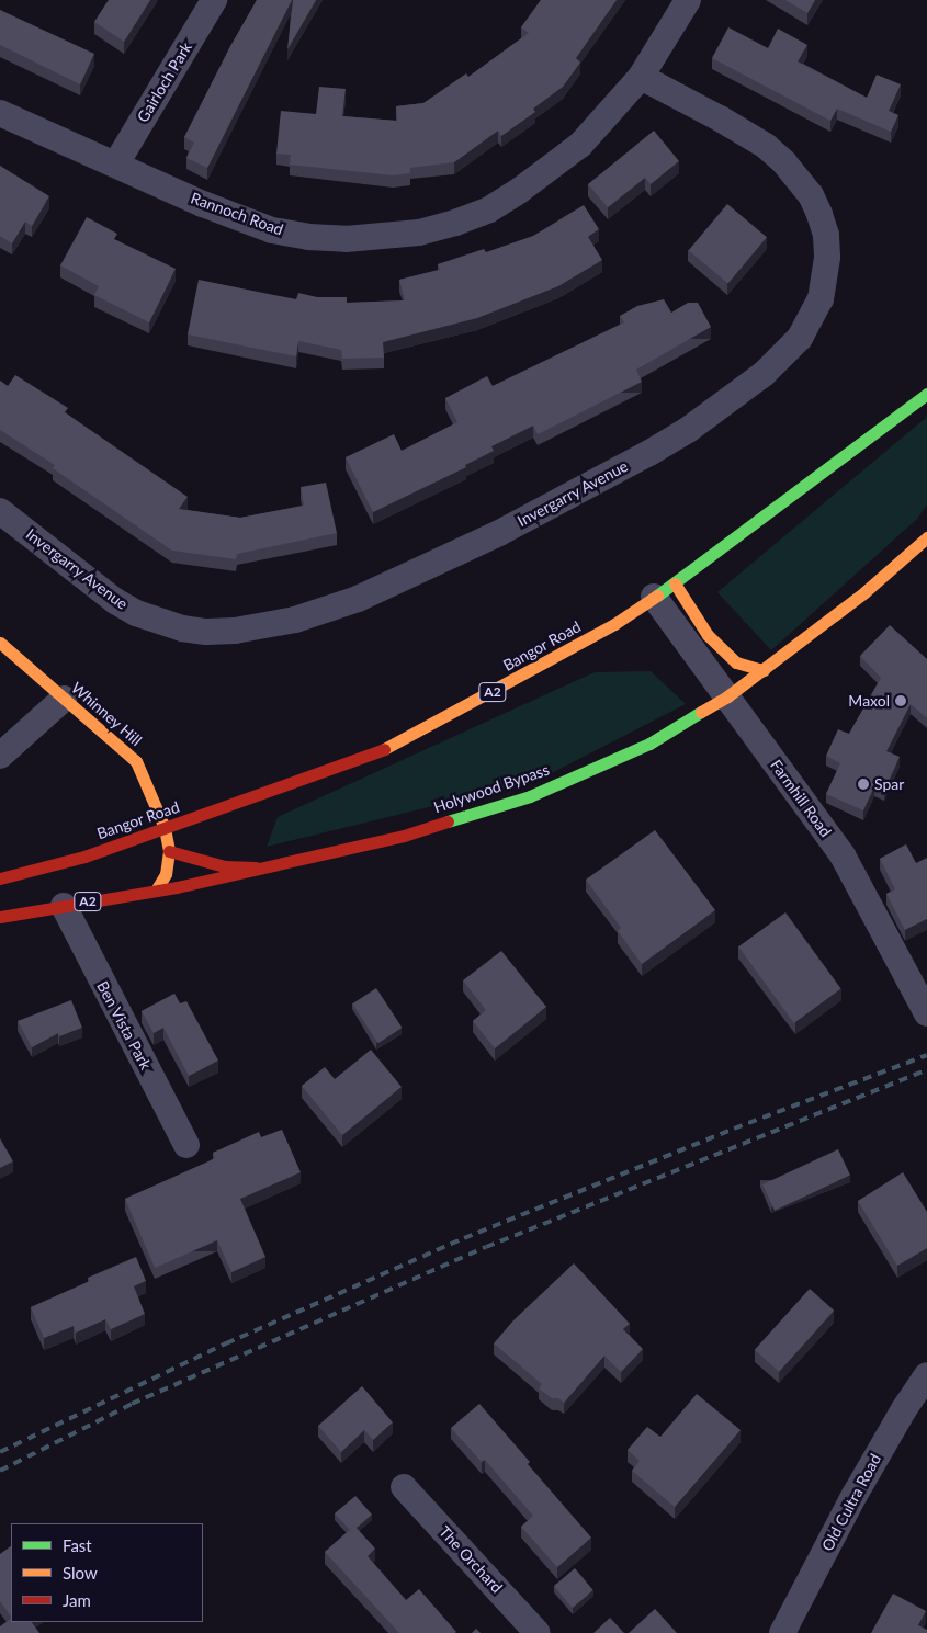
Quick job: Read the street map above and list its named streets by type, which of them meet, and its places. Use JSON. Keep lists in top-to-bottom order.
{
  "streets": {
    "main road": [
      "Bangor Road",
      "A2",
      "Whinney Hill",
      "Holywood Bypass"
    ],
    "street": [
      "Gairloch Park",
      "Rannoch Road",
      "Invergarry Avenue",
      "Farmhill Road",
      "Ben Vista Park",
      "Old Cultra Road",
      "The Orchard"
    ]
  },
  "crossings": [
    ["Gairloch Park", "Rannoch Road"],
    ["Rannoch Road", "Invergarry Avenue"],
    ["Bangor Road", "Whinney Hill"],
    ["Bangor Road", "Farmhill Road"],
    ["Whinney Hill", "Holywood Bypass"],
    ["Holywood Bypass", "Farmhill Road"],
    ["Holywood Bypass", "Ben Vista Park"]
  ],
  "places": ["Maxol", "Spar"],
  "legend": ["Fast", "Slow", "Jam"]
}
